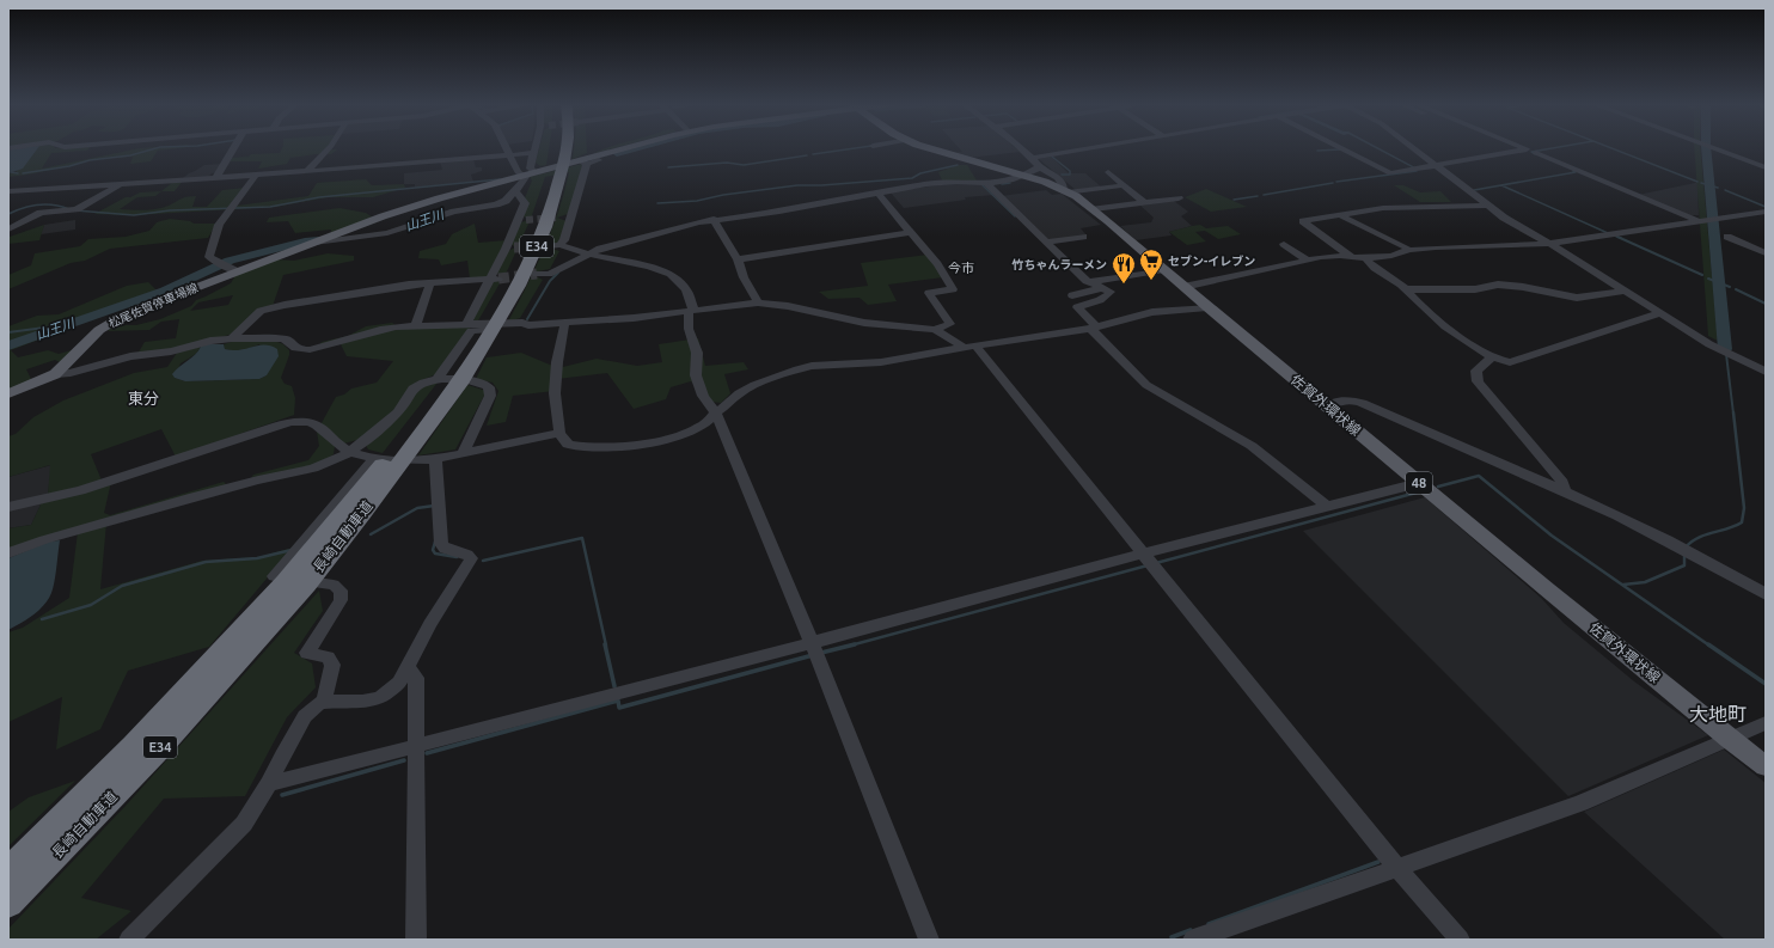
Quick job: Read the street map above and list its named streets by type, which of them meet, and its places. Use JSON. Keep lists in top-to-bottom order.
{
  "streets": {
    "highway": ["E34", "長崎自動車道"],
    "main road": ["松尾佐賀停車場線", "佐賀外環状線", "48"]
  },
  "districts": ["今市", "東分", "大地町"],
  "water": ["山王川"],
  "places": {
    "supermarket": ["セブン-イレブン"],
    "restaurant": ["竹ちゃんラーメン"]
  }
}
